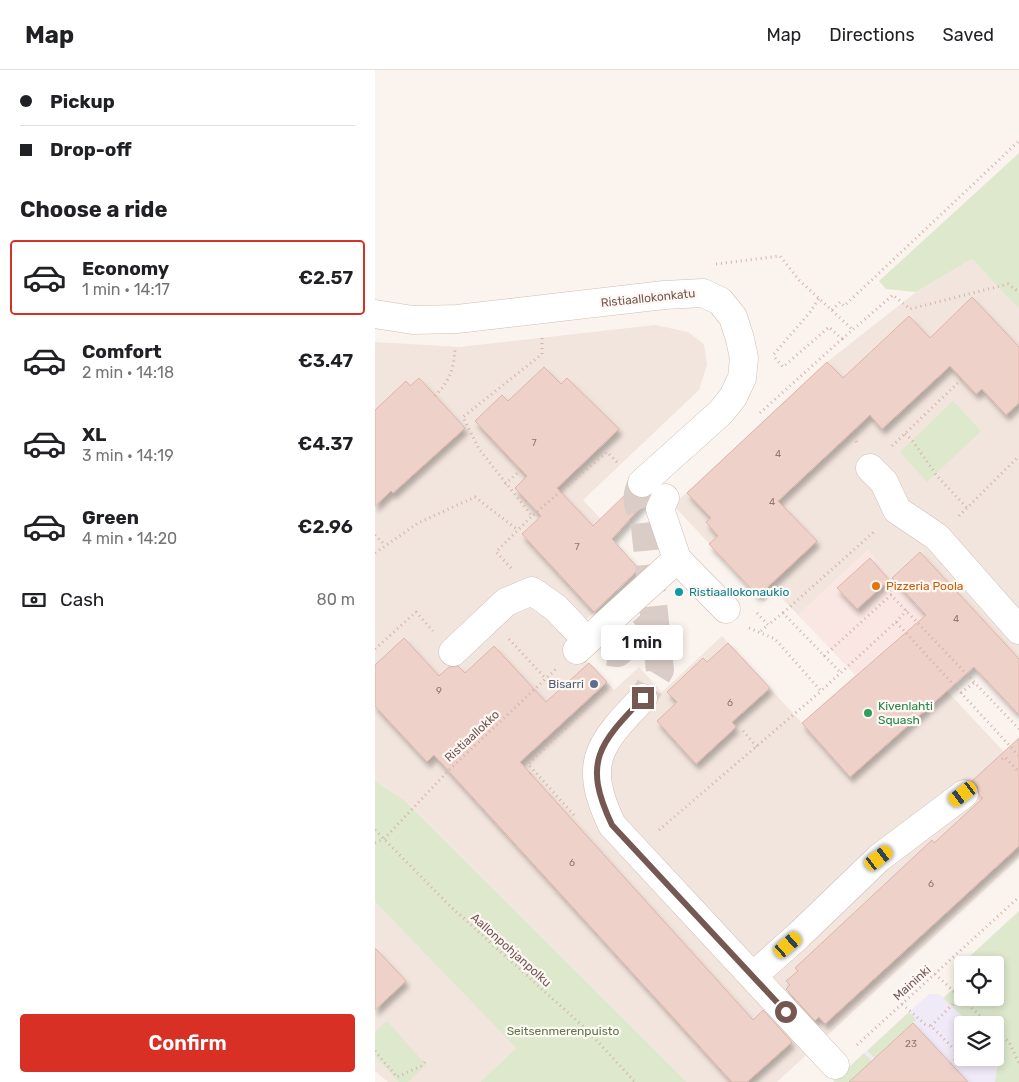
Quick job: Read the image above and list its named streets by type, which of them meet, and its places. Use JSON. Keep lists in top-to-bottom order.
{
  "streets": {
    "street": ["Ristiaallokonkatu"],
    "path": ["Ristiaallokko", "Aallonpohjanpolku", "Maininki"]
  },
  "crossings": [
    ["Ristiaallokko", "Aallonpohjanpolku"]
  ],
  "parks": ["Seitsenmerenpuisto"],
  "places": [
    "Pizzeria Poola",
    "Ristiaallokonaukio",
    "Bisarri",
    "Kivenlahti Squash"
  ],
  "house_numbers": [
    "7",
    "4",
    "4",
    "7",
    "4",
    "9",
    "6",
    "6",
    "6",
    "23"
  ],
  "page": {
    "header": "Map",
    "nav": ["Map", "Directions", "Saved"],
    "banner": ["Pickup", "Drop-off"],
    "heading": "Choose a ride",
    "list": [
      {
        "name": "Economy",
        "note": "1 min · 14:17",
        "value": "€2.57"
      },
      {
        "name": "Comfort",
        "note": "2 min · 14:18",
        "value": "€3.47"
      },
      {
        "name": "XL",
        "note": "3 min · 14:19",
        "value": "€4.37"
      },
      {
        "name": "Green",
        "note": "4 min · 14:20",
        "value": "€2.96"
      }
    ],
    "pay": ["Cash", "80 m"],
    "bubble": "1 min",
    "buttons": "Confirm"
  }
}
